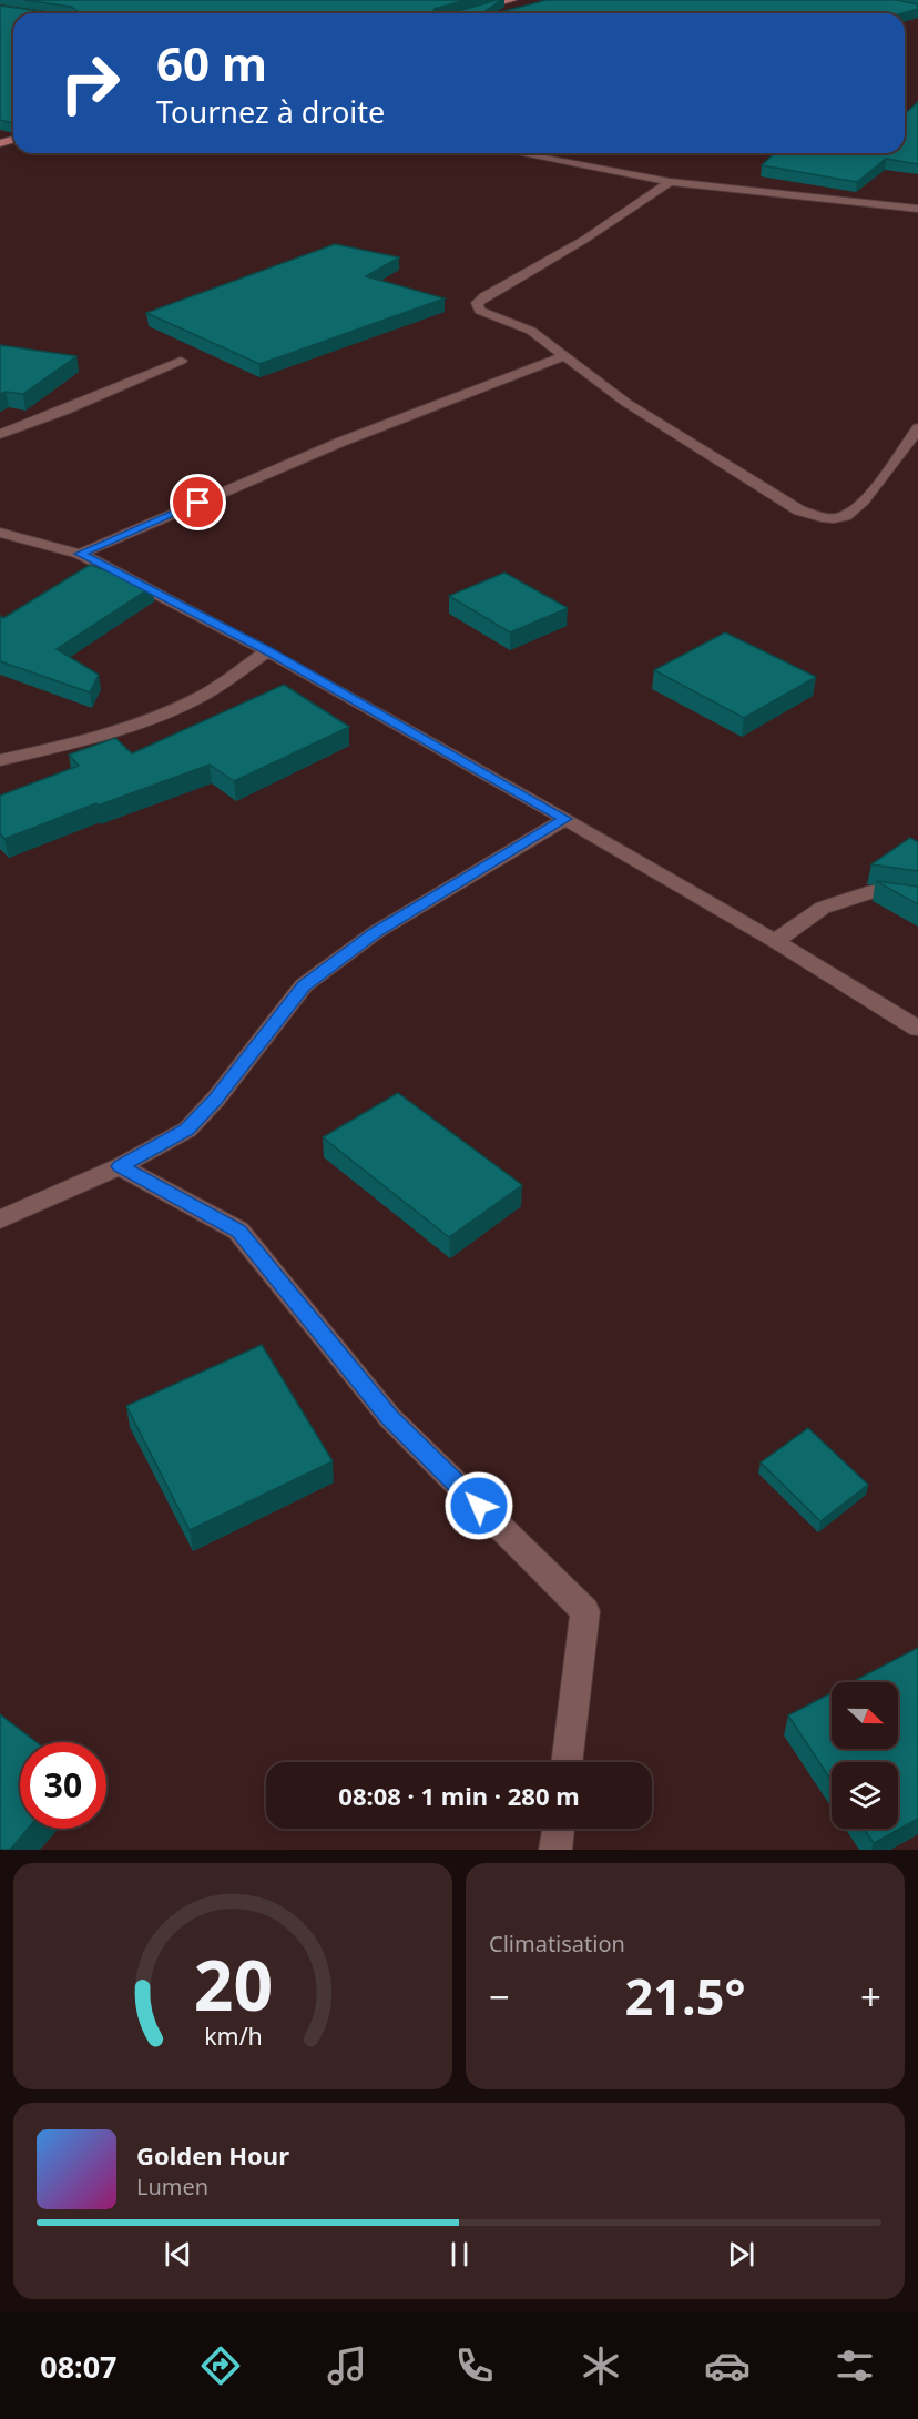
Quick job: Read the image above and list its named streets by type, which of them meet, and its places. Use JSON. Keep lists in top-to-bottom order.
{
  "north": "right",
  "page": {
    "turn": ["60 m", "Tournez à droite"],
    "limit": "30",
    "trip": "08:08 · 1 min · 280 m",
    "tile": "Climatisation",
    "heat": ["−", "21.5°", "+"],
    "song": ["Golden Hour", "Lumen"],
    "tabs": "08:07",
    "gauge": ["20", "km/h"]
  }
}
